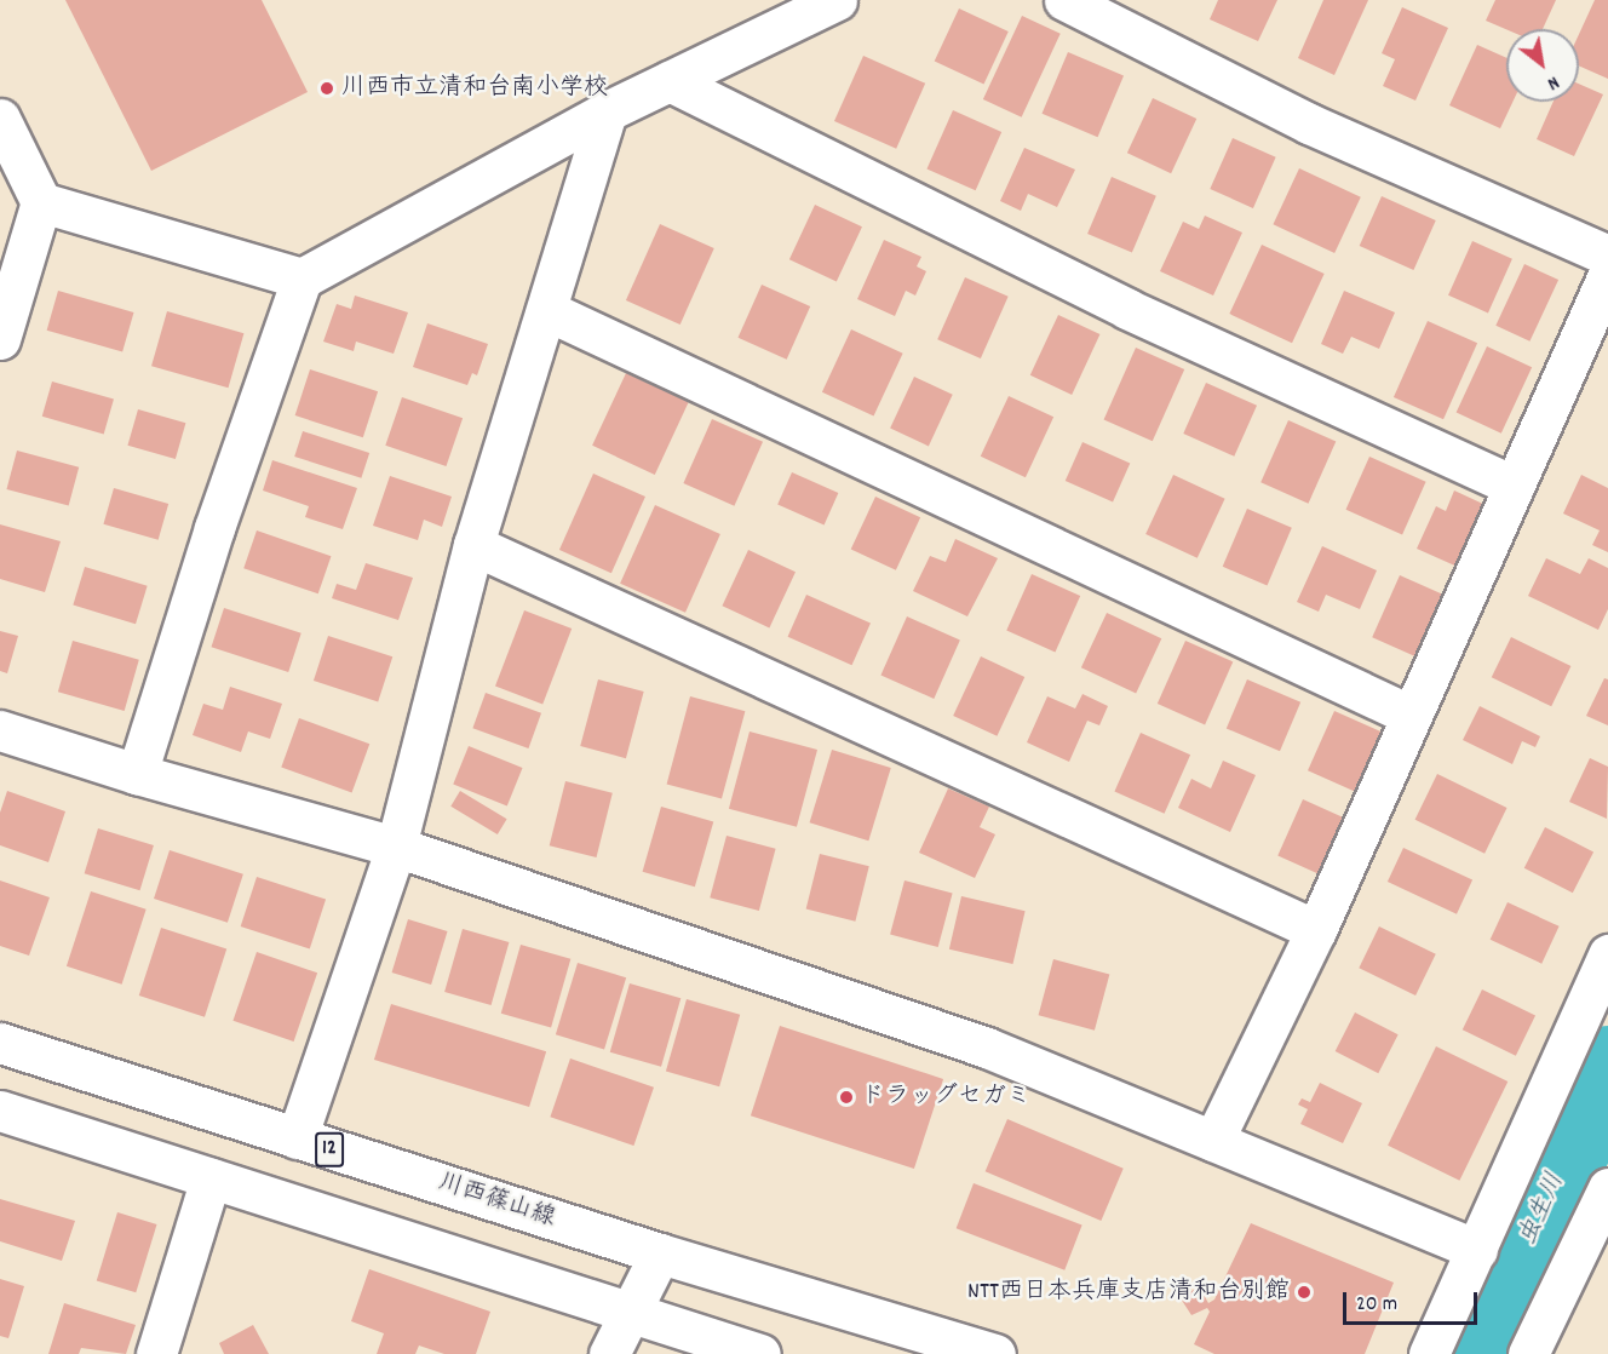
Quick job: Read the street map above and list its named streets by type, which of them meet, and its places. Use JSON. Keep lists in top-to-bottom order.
{
  "streets": {
    "street": ["12", "川西篠山線"]
  },
  "water": ["虫生川"],
  "places": ["川西市立清和台南小学校", "ドラッグセガミ", "NTT西日本兵庫支店清和台別館"],
  "scale_bar": "20 m",
  "north": "bottom right"
}
